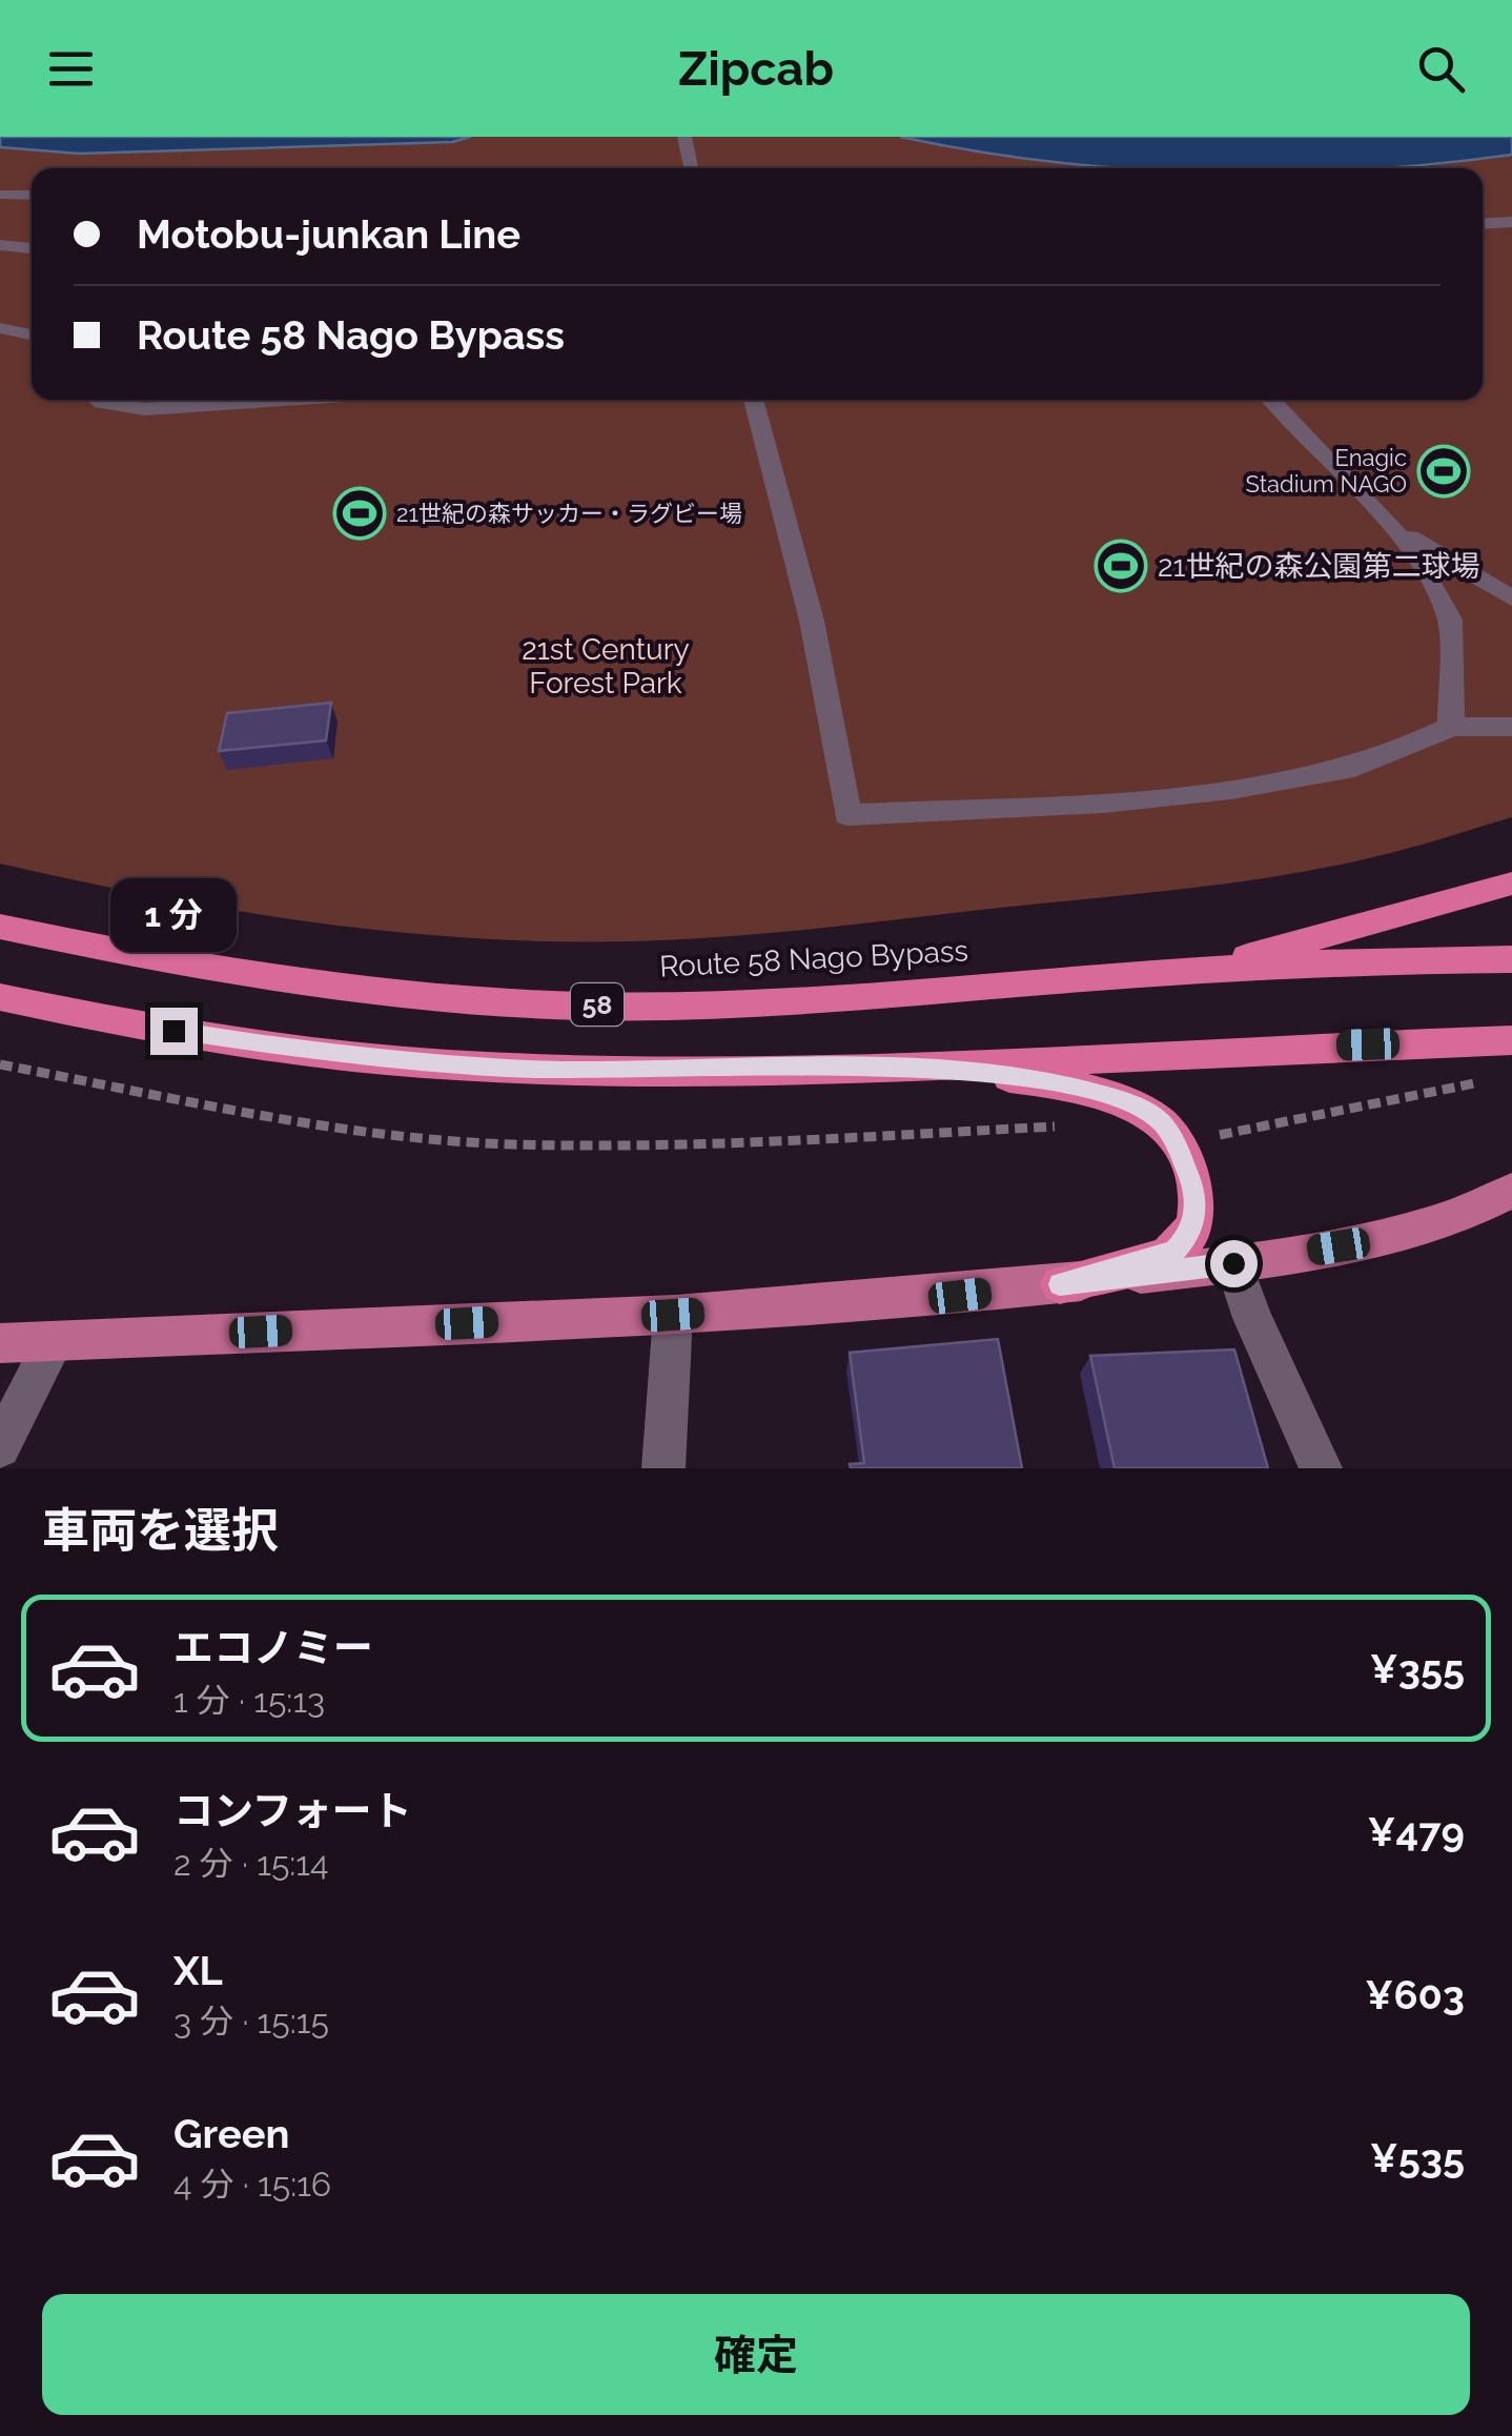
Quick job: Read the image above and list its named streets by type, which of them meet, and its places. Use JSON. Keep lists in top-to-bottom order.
{
  "streets": {
    "highway": ["Route 58 Nago Bypass", "58"]
  },
  "parks": ["21st Century Forest Park"],
  "places": {
    "sports": ["Enagic Stadium NAGO", "21世紀の森サッカー・ラグビー場", "21世紀の森公園第二球場"]
  },
  "page": {
    "header": "Zipcab",
    "banner": ["Motobu-junkan Line", "Route 58 Nago Bypass"],
    "bubble": "1 分",
    "heading": "車両を選択",
    "list": [
      {
        "name": "エコノミー",
        "note": "1 分 · 15:13",
        "value": "¥355"
      },
      {
        "name": "コンフォート",
        "note": "2 分 · 15:14",
        "value": "¥479"
      },
      {
        "name": "XL",
        "note": "3 分 · 15:15",
        "value": "¥603"
      },
      {
        "name": "Green",
        "note": "4 分 · 15:16",
        "value": "¥535"
      }
    ],
    "buttons": "確定"
  }
}
